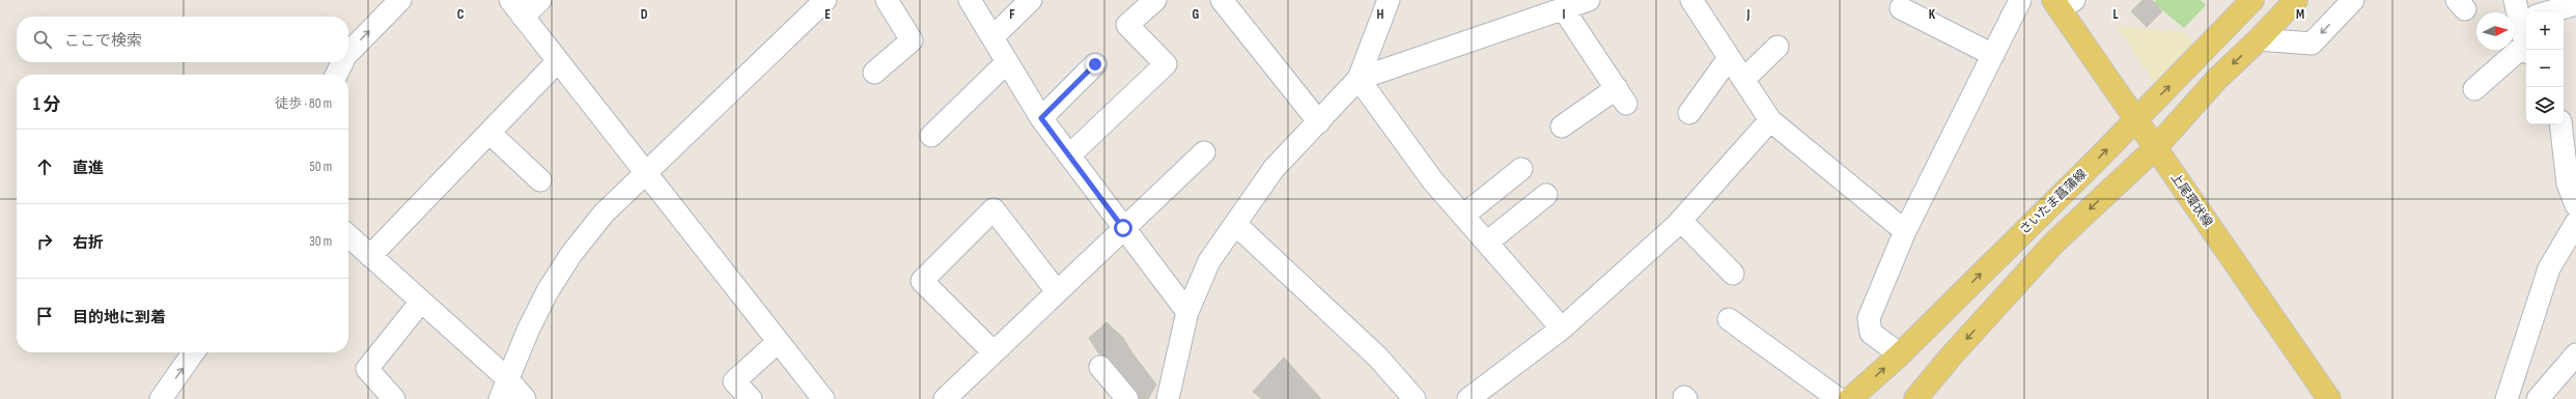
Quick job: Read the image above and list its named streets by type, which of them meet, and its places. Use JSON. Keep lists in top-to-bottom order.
{
  "streets": {
    "main road": ["上尾環状線", "さいたま菖蒲線"]
  },
  "crossings": [
    ["上尾環状線", "さいたま菖蒲線"]
  ],
  "north": "right",
  "page": {
    "map_buttons": ["+", "−"],
    "search": "ここで検索",
    "heading": ["1 分", "徒歩 · 80 m"],
    "list": [
      ["直進", "50 m"],
      ["右折", "30 m"],
      "目的地に到着"
    ]
  },
  "grid": {
    "columns": [
      "C",
      "D",
      "E",
      "F",
      "G",
      "H",
      "I",
      "J",
      "K",
      "L",
      "M"
    ]
  }
}
